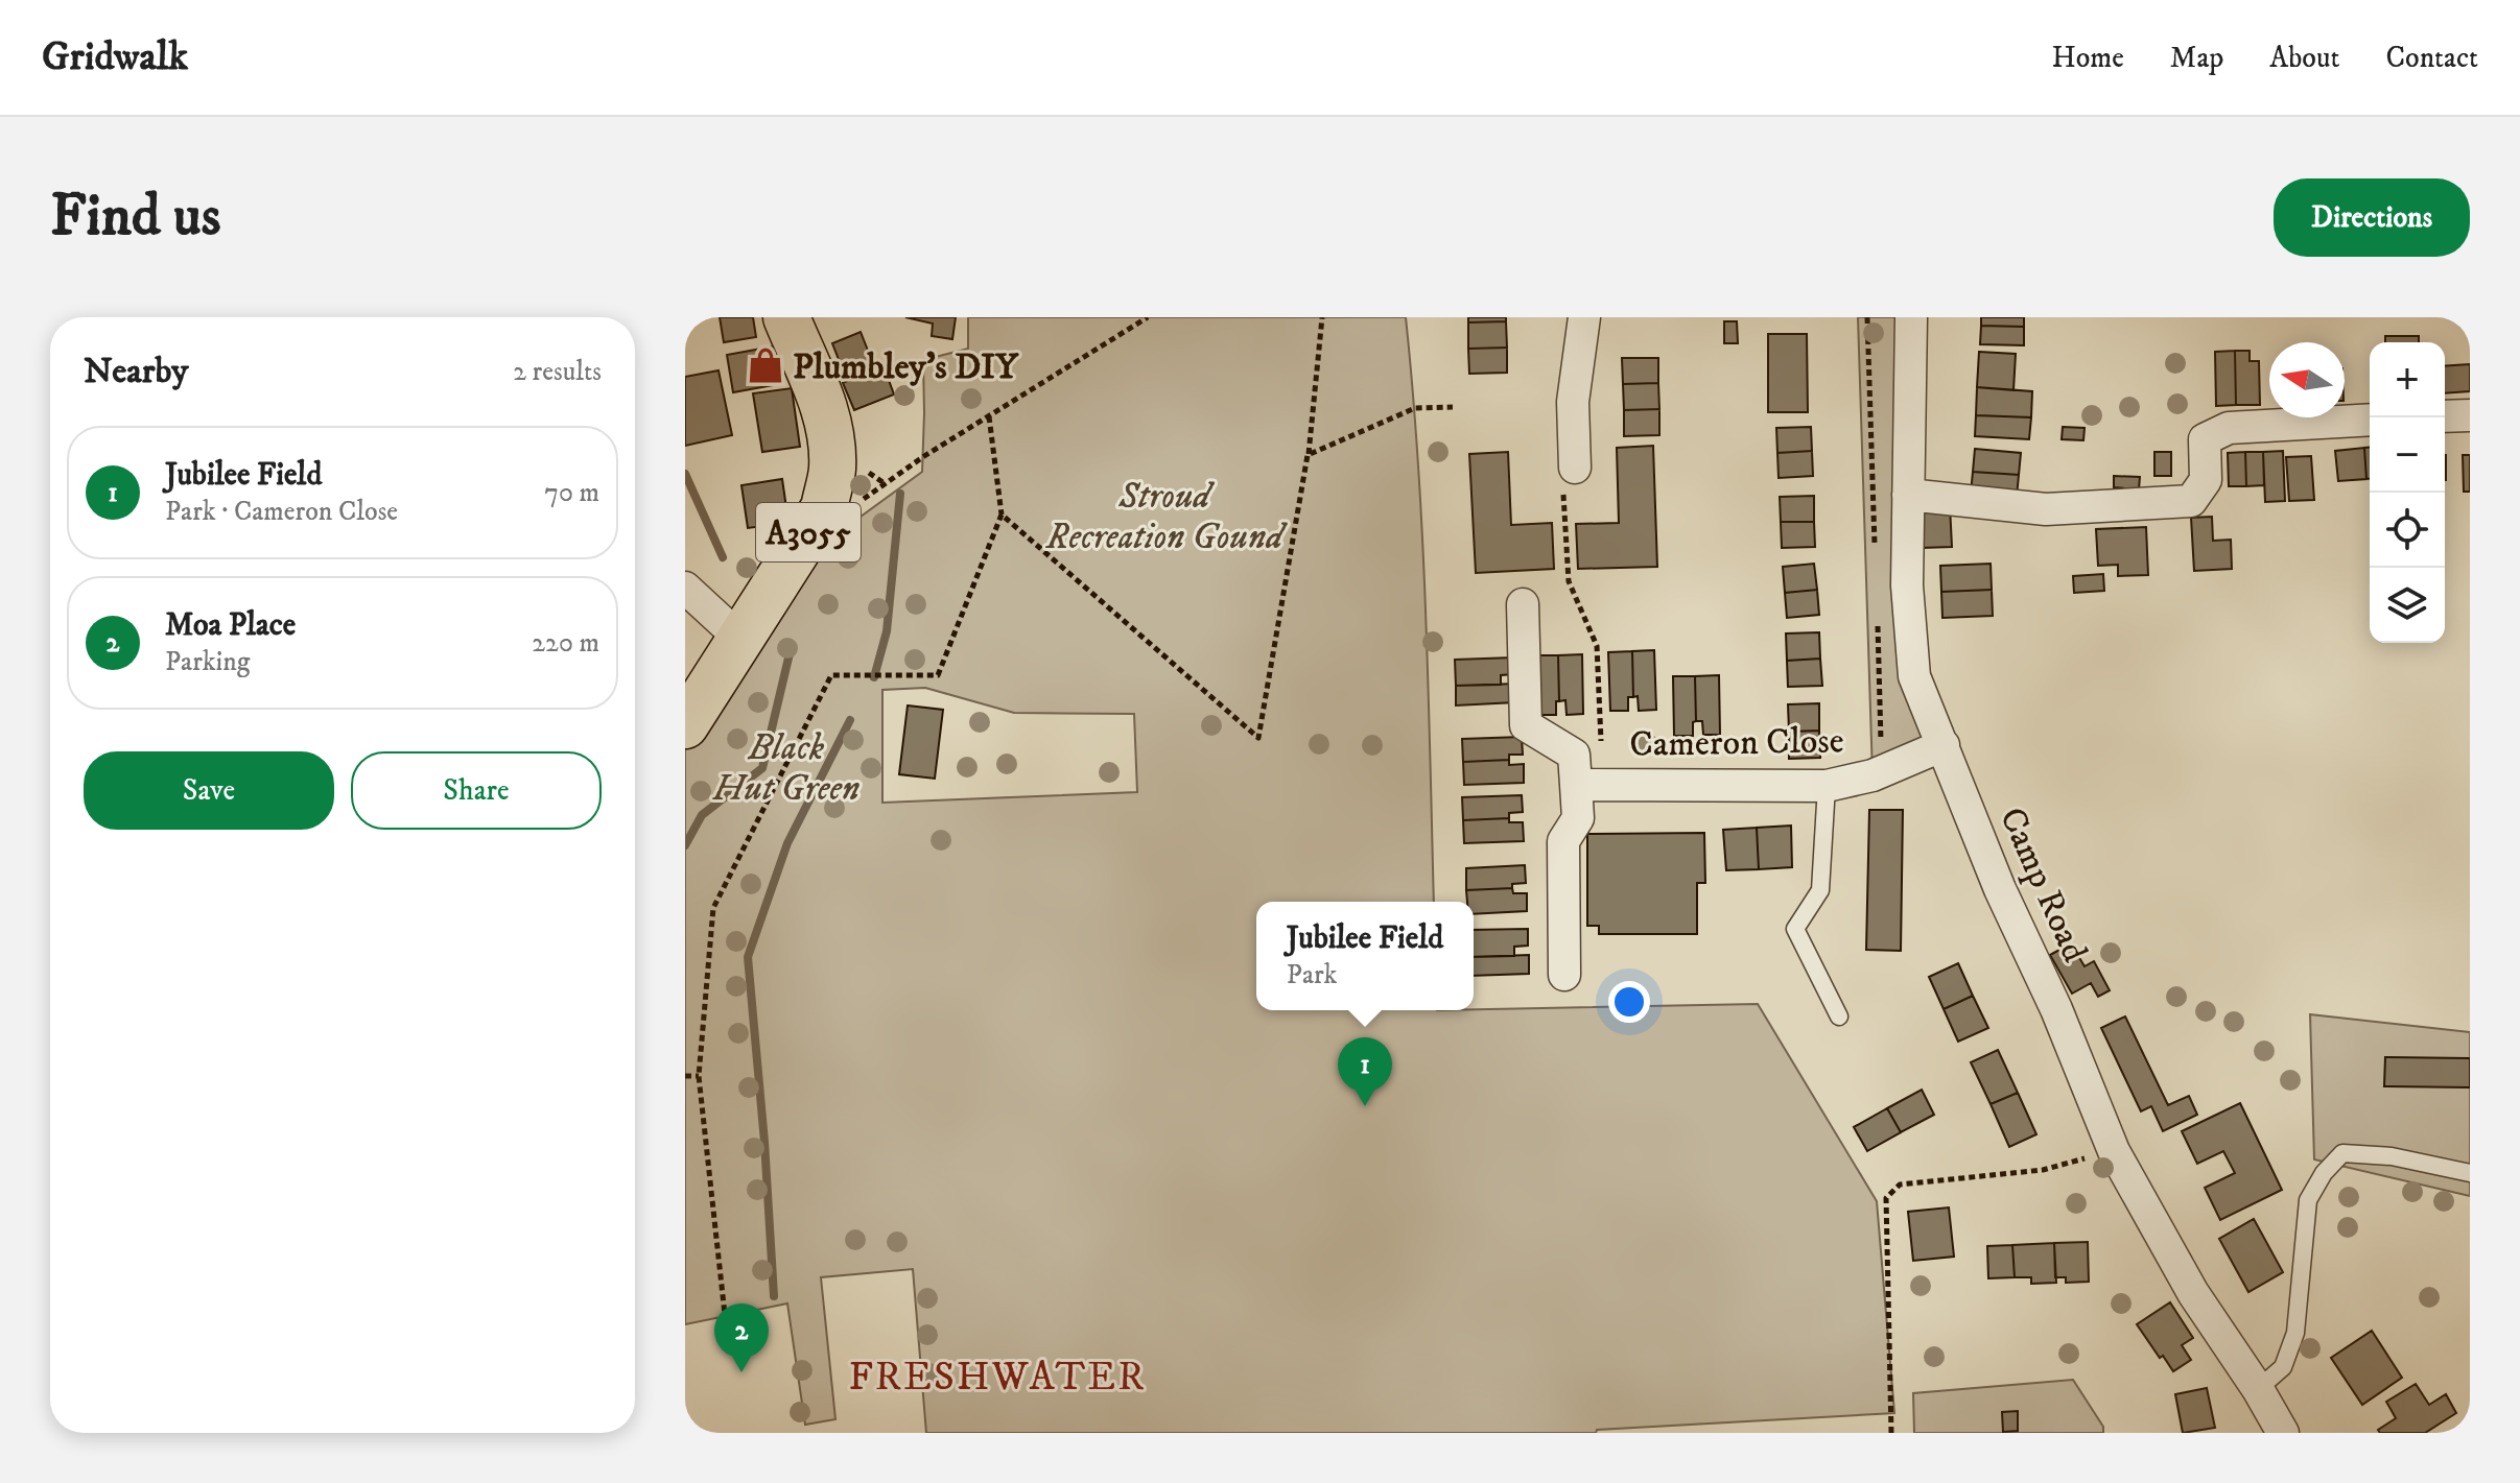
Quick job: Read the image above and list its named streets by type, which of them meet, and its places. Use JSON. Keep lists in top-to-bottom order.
{
  "streets": {
    "main road": ["A3055"],
    "street": ["Cameron Close", "Camp Road"]
  },
  "crossings": [
    ["Cameron Close", "Camp Road"]
  ],
  "districts": ["FRESHWATER"],
  "parks": ["Stroud Recreation Gound", "Black Hut Green"],
  "places": {
    "shop": ["Plumbley's DIY"]
  },
  "north": "left",
  "page": {
    "header": "Gridwalk",
    "nav": [
      "Home",
      "Map",
      "About",
      "Contact"
    ],
    "buttons": [
      "Directions",
      ["Save", "Share"]
    ],
    "title": "Find us",
    "heading": ["Nearby", "2 results"],
    "map_buttons": ["+", "−"],
    "list": [
      {
        "mark": "1",
        "name": "Jubilee Field",
        "note": "Park · Cameron Close",
        "value": "70 m"
      },
      {
        "mark": "2",
        "name": "Moa Place",
        "note": "Parking",
        "value": "220 m"
      }
    ],
    "popup": ["Jubilee Field", "Park"],
    "pins": ["1", "2"]
  }
}
